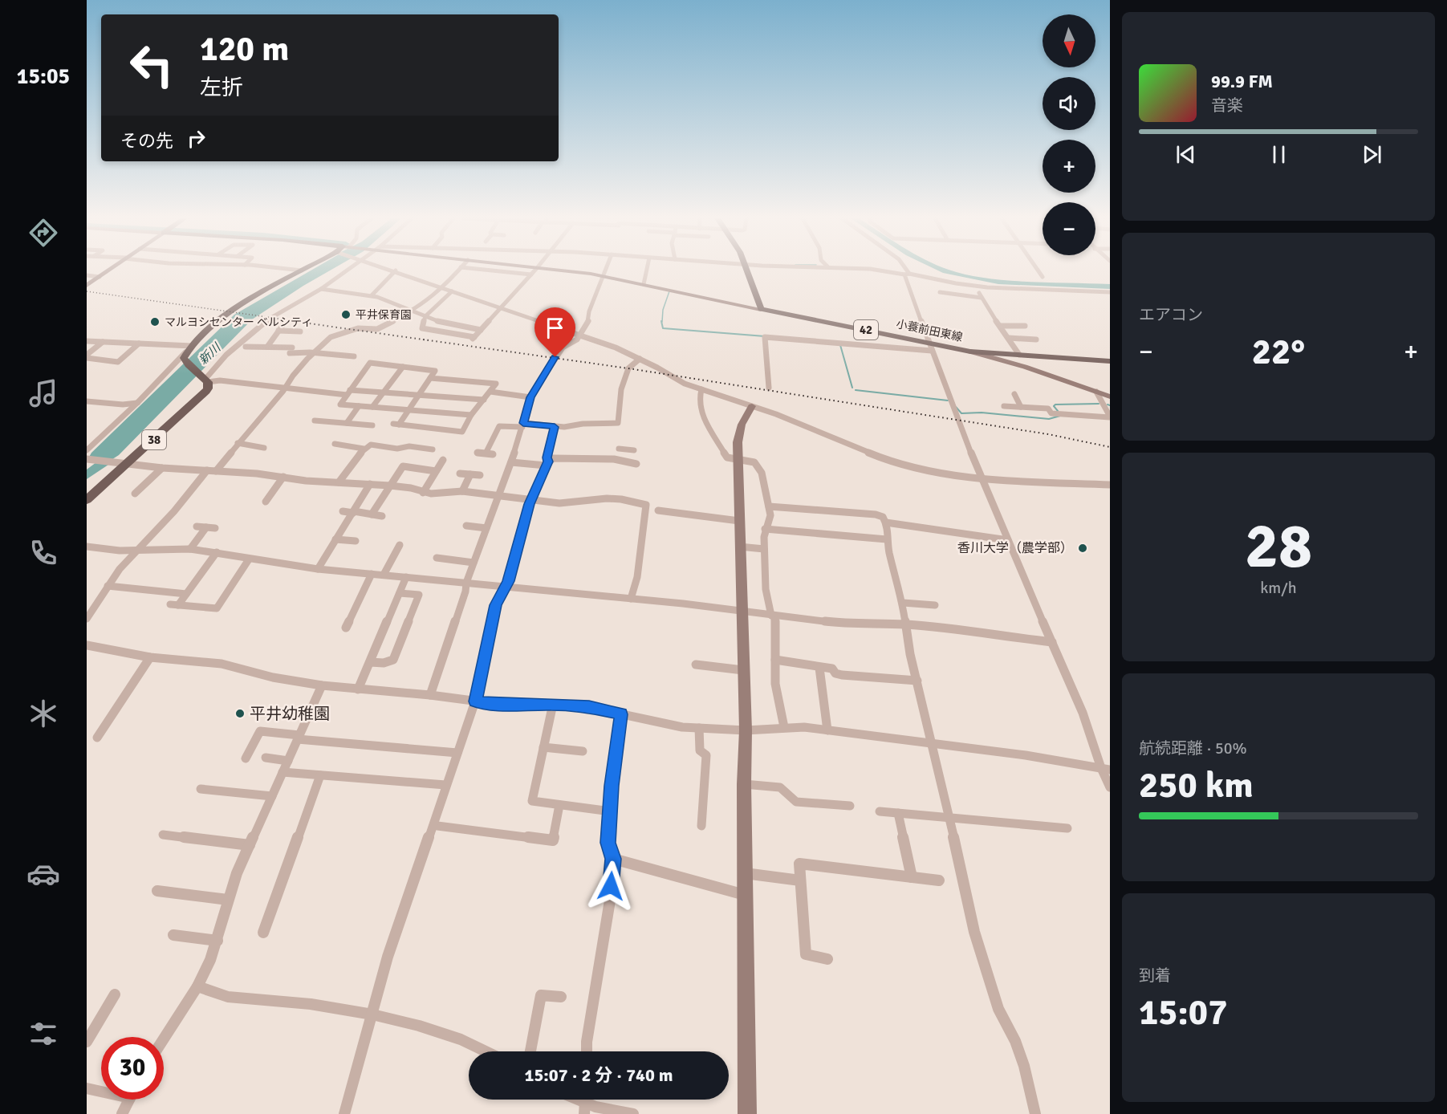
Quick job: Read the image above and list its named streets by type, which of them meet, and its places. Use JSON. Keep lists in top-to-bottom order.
{
  "streets": {
    "main road": ["42", "小蓑前田東線", "38"]
  },
  "water": ["新川"],
  "places": [
    "平井保育園",
    "マルヨシセンター ベルシティ",
    "香川大学（農学部）",
    "平井幼稚園"
  ],
  "north": "bottom",
  "page": {
    "tabs": "15:05",
    "map_buttons": ["+", "−"],
    "turn": ["120 m", "左折"],
    "song": ["99.9 FM", "音楽"],
    "then": "その先",
    "tile": [
      "エアコン",
      ["28", "km/h"],
      ["航続距離 · 50%", "250 km"],
      ["到着", "15:07"]
    ],
    "heat": ["−", "22°", "+"],
    "limit": "30",
    "trip": "15:07 · 2 分 · 740 m"
  }
}
